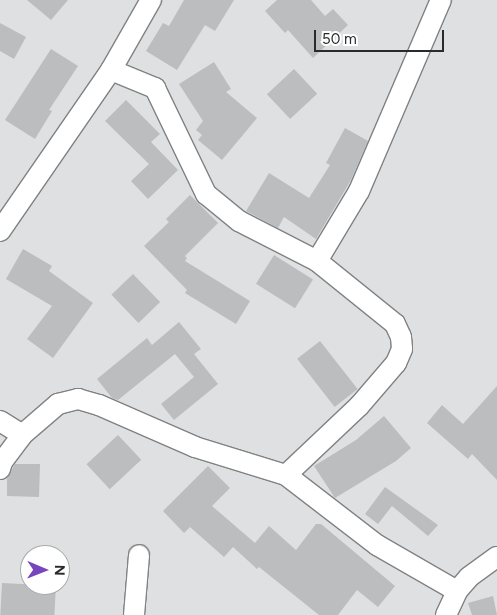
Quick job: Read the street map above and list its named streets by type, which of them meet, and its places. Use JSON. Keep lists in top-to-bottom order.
{
  "scale_bar": "50 m",
  "north": "right"
}
